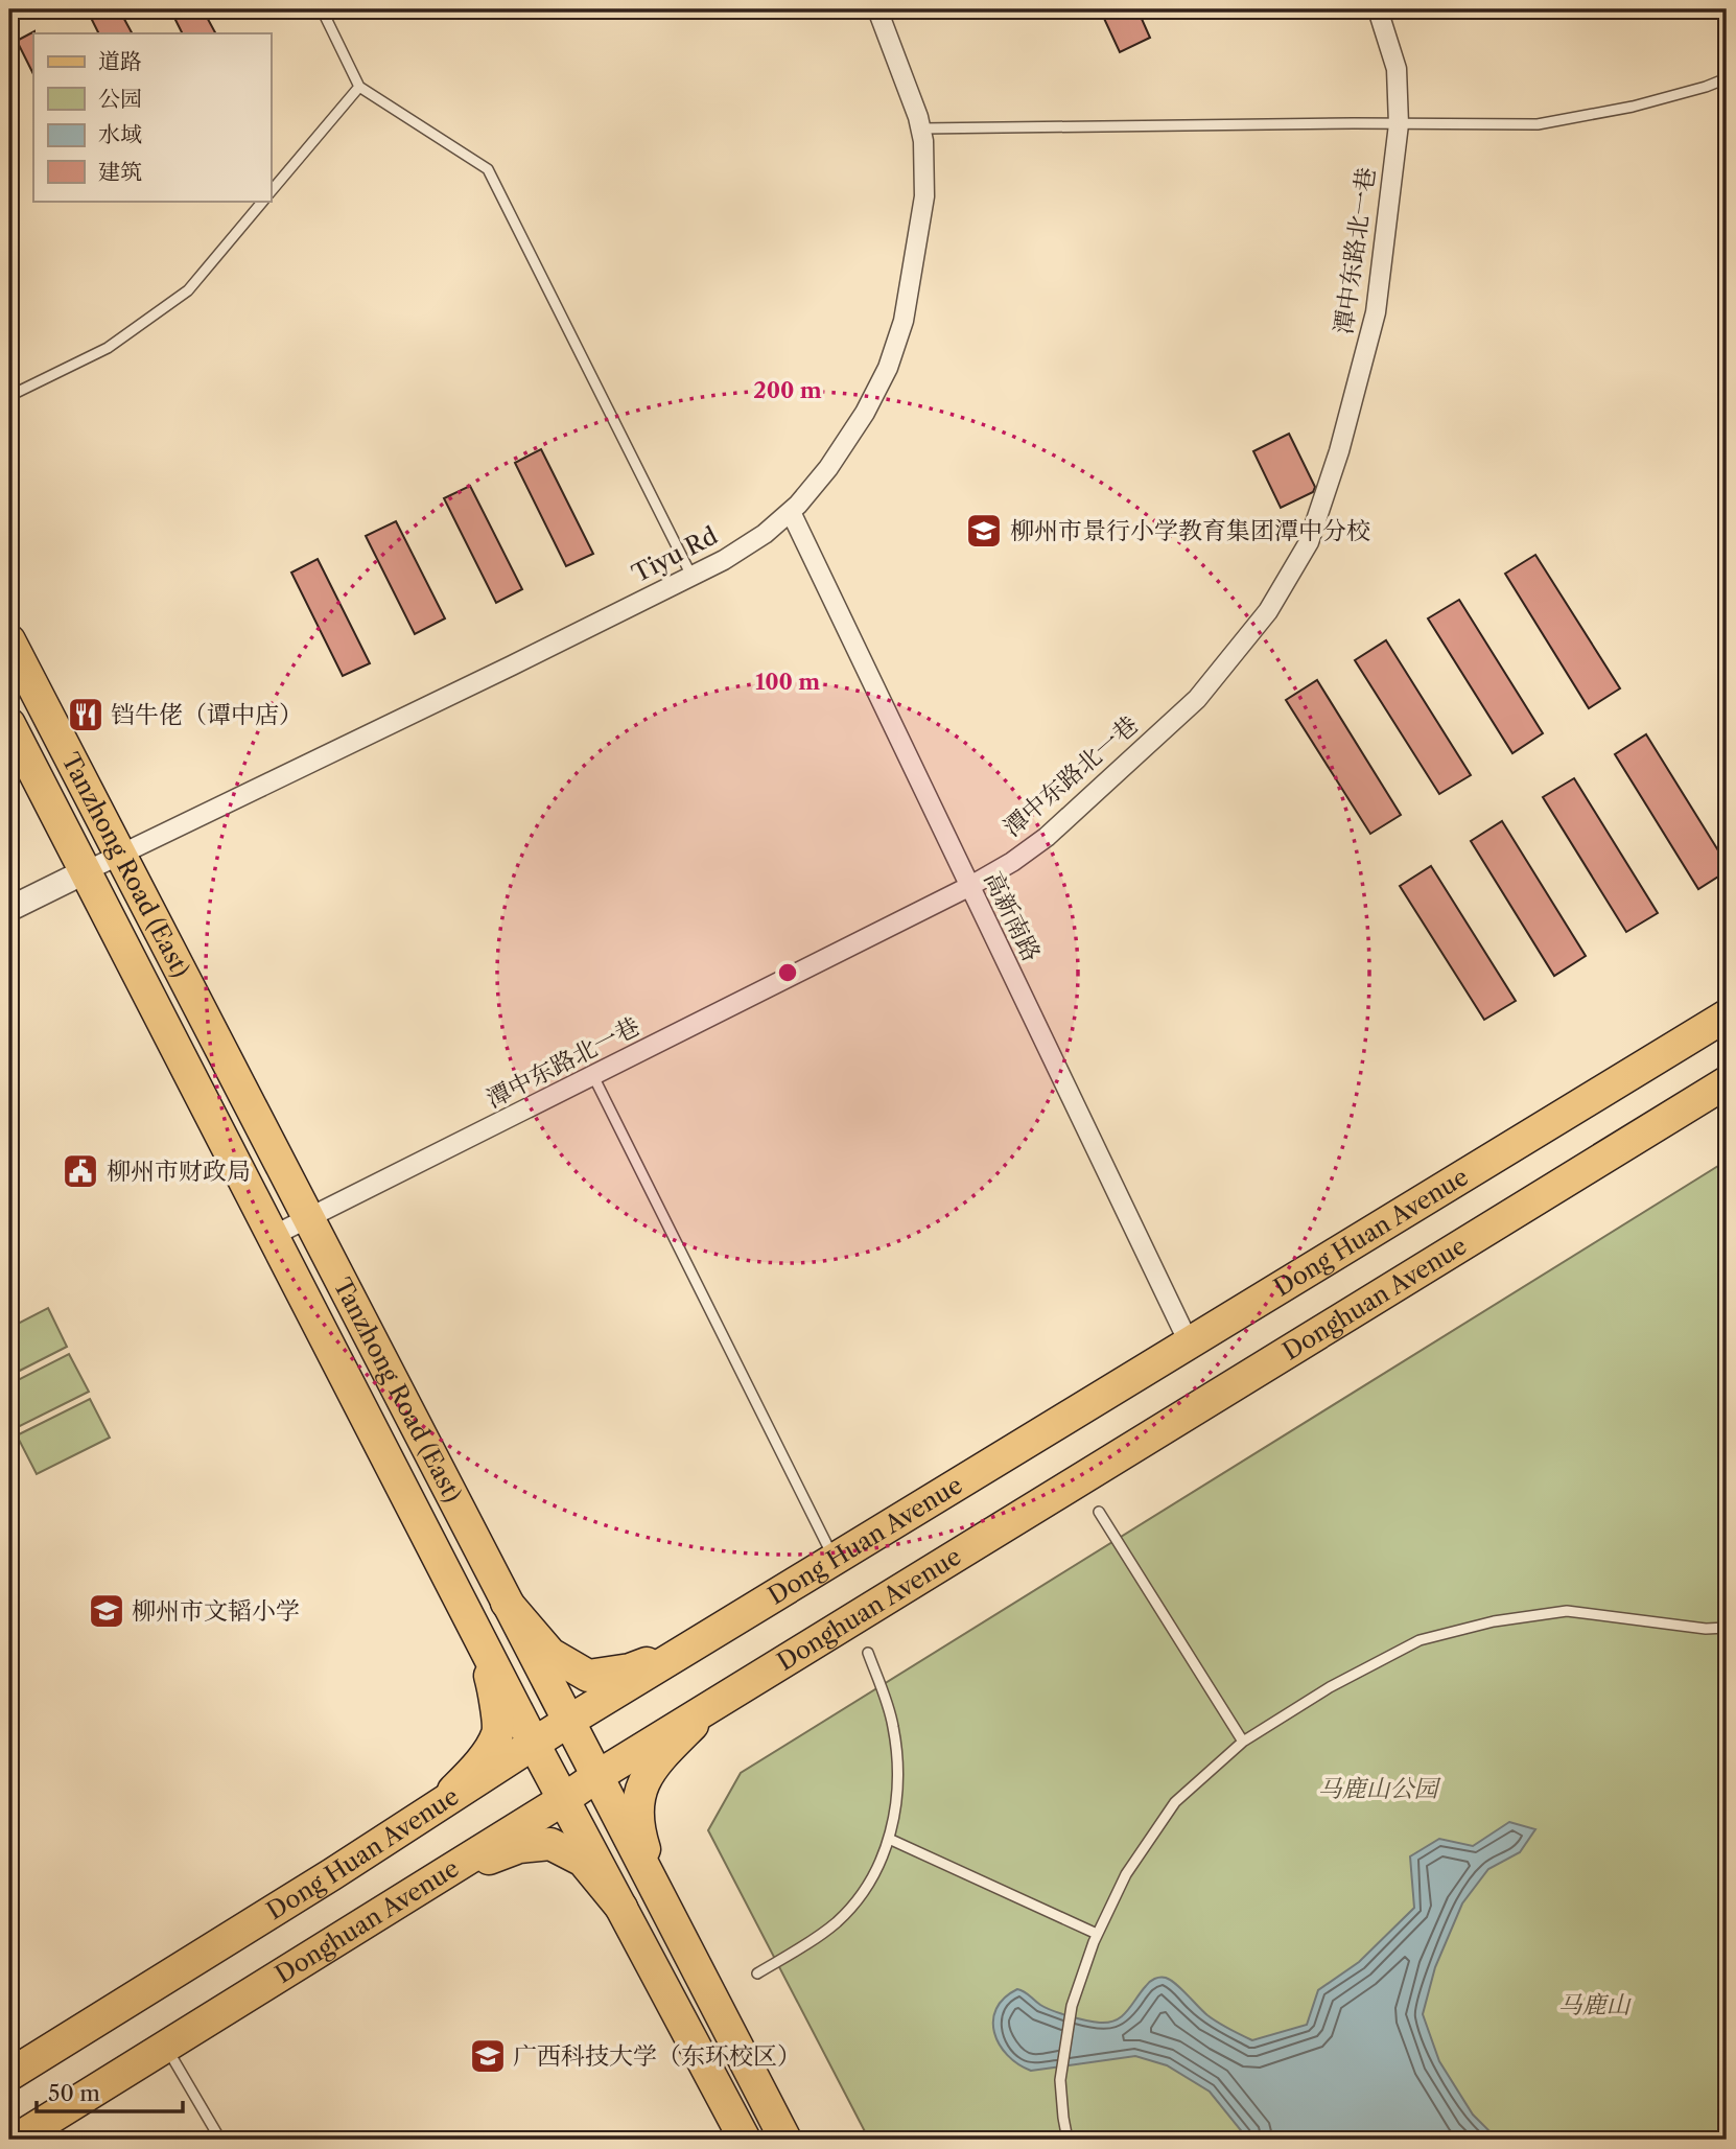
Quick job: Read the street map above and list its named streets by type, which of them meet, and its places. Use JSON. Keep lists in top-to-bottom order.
{
  "streets": {
    "main road": ["Tanzhong Road (East)", "Dong Huan Avenue", "Donghuan Avenue"],
    "street": ["潭中东路北一巷", "Tiyu Rd", "高新南路"]
  },
  "crossings": [
    ["潭中东路北一巷", "Tanzhong Road (East)"],
    ["潭中东路北一巷", "高新南路"],
    ["Tiyu Rd", "Tanzhong Road (East)"],
    ["Tiyu Rd", "高新南路"],
    ["Tanzhong Road (East)", "Dong Huan Avenue"],
    ["Tanzhong Road (East)", "Donghuan Avenue"],
    ["高新南路", "Dong Huan Avenue"]
  ],
  "parks": ["马鹿山公园", "马鹿山"],
  "places": {
    "school or university": ["柳州市景行小学教育集团潭中分校", "柳州市文韬小学", "广西科技大学（东环校区）"],
    "restaurant": ["铛牛佬（谭中店）"],
    "public building": ["柳州市财政局"]
  },
  "legend": [
    "道路",
    "公园",
    "水域",
    "建筑"
  ],
  "scale_bar": "50 m",
  "rings": ["200 m", "100 m"]
}
